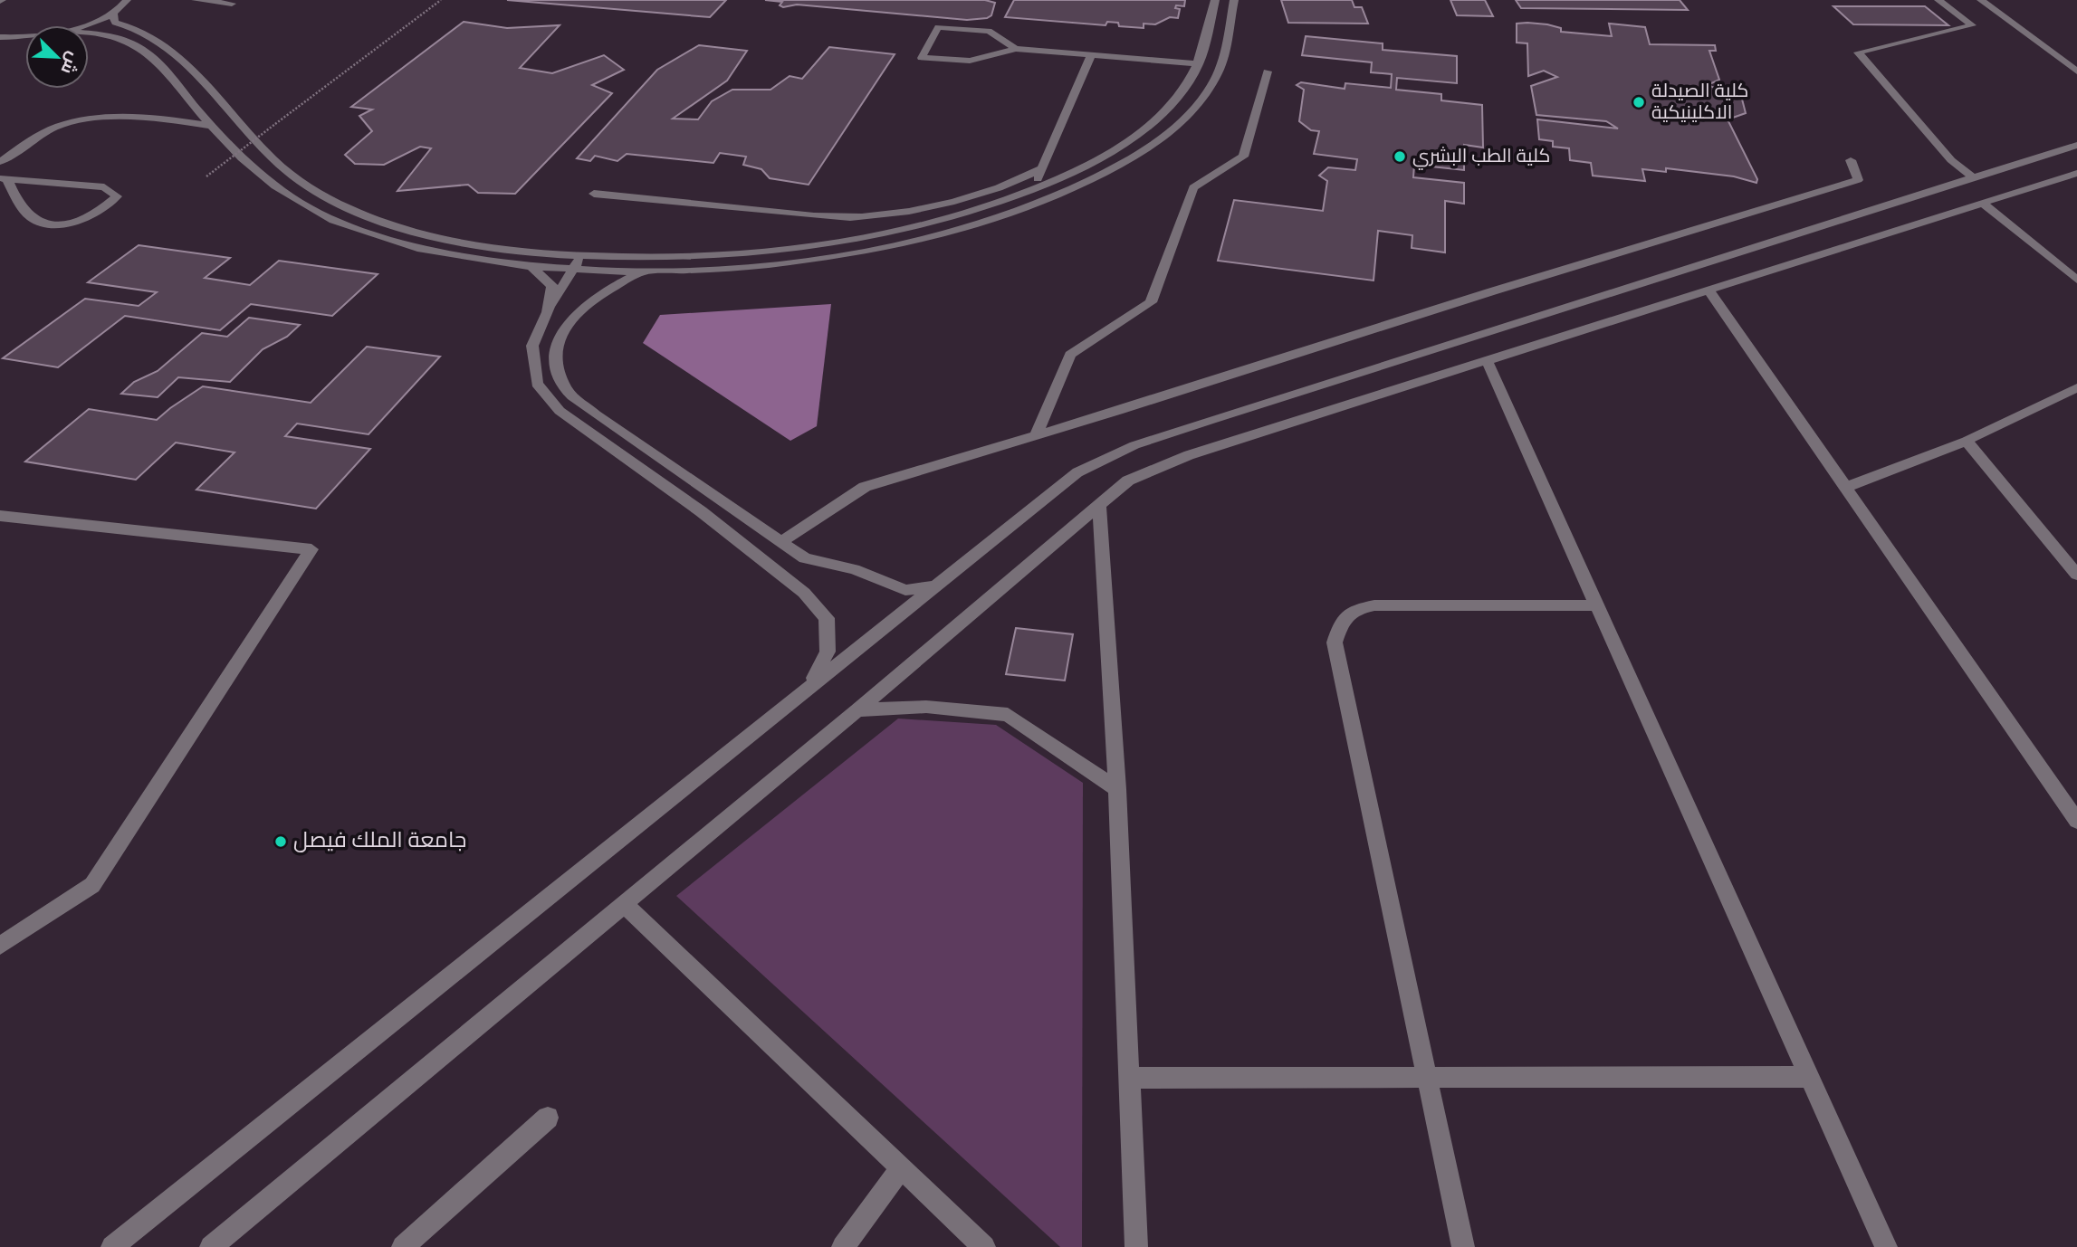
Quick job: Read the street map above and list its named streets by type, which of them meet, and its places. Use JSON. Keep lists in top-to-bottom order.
{
  "places": ["كلية الصيدلة الاكلينيكية", "كلية الطب البشري", "جامعة الملك فيصل"],
  "north": "bottom right"
}
